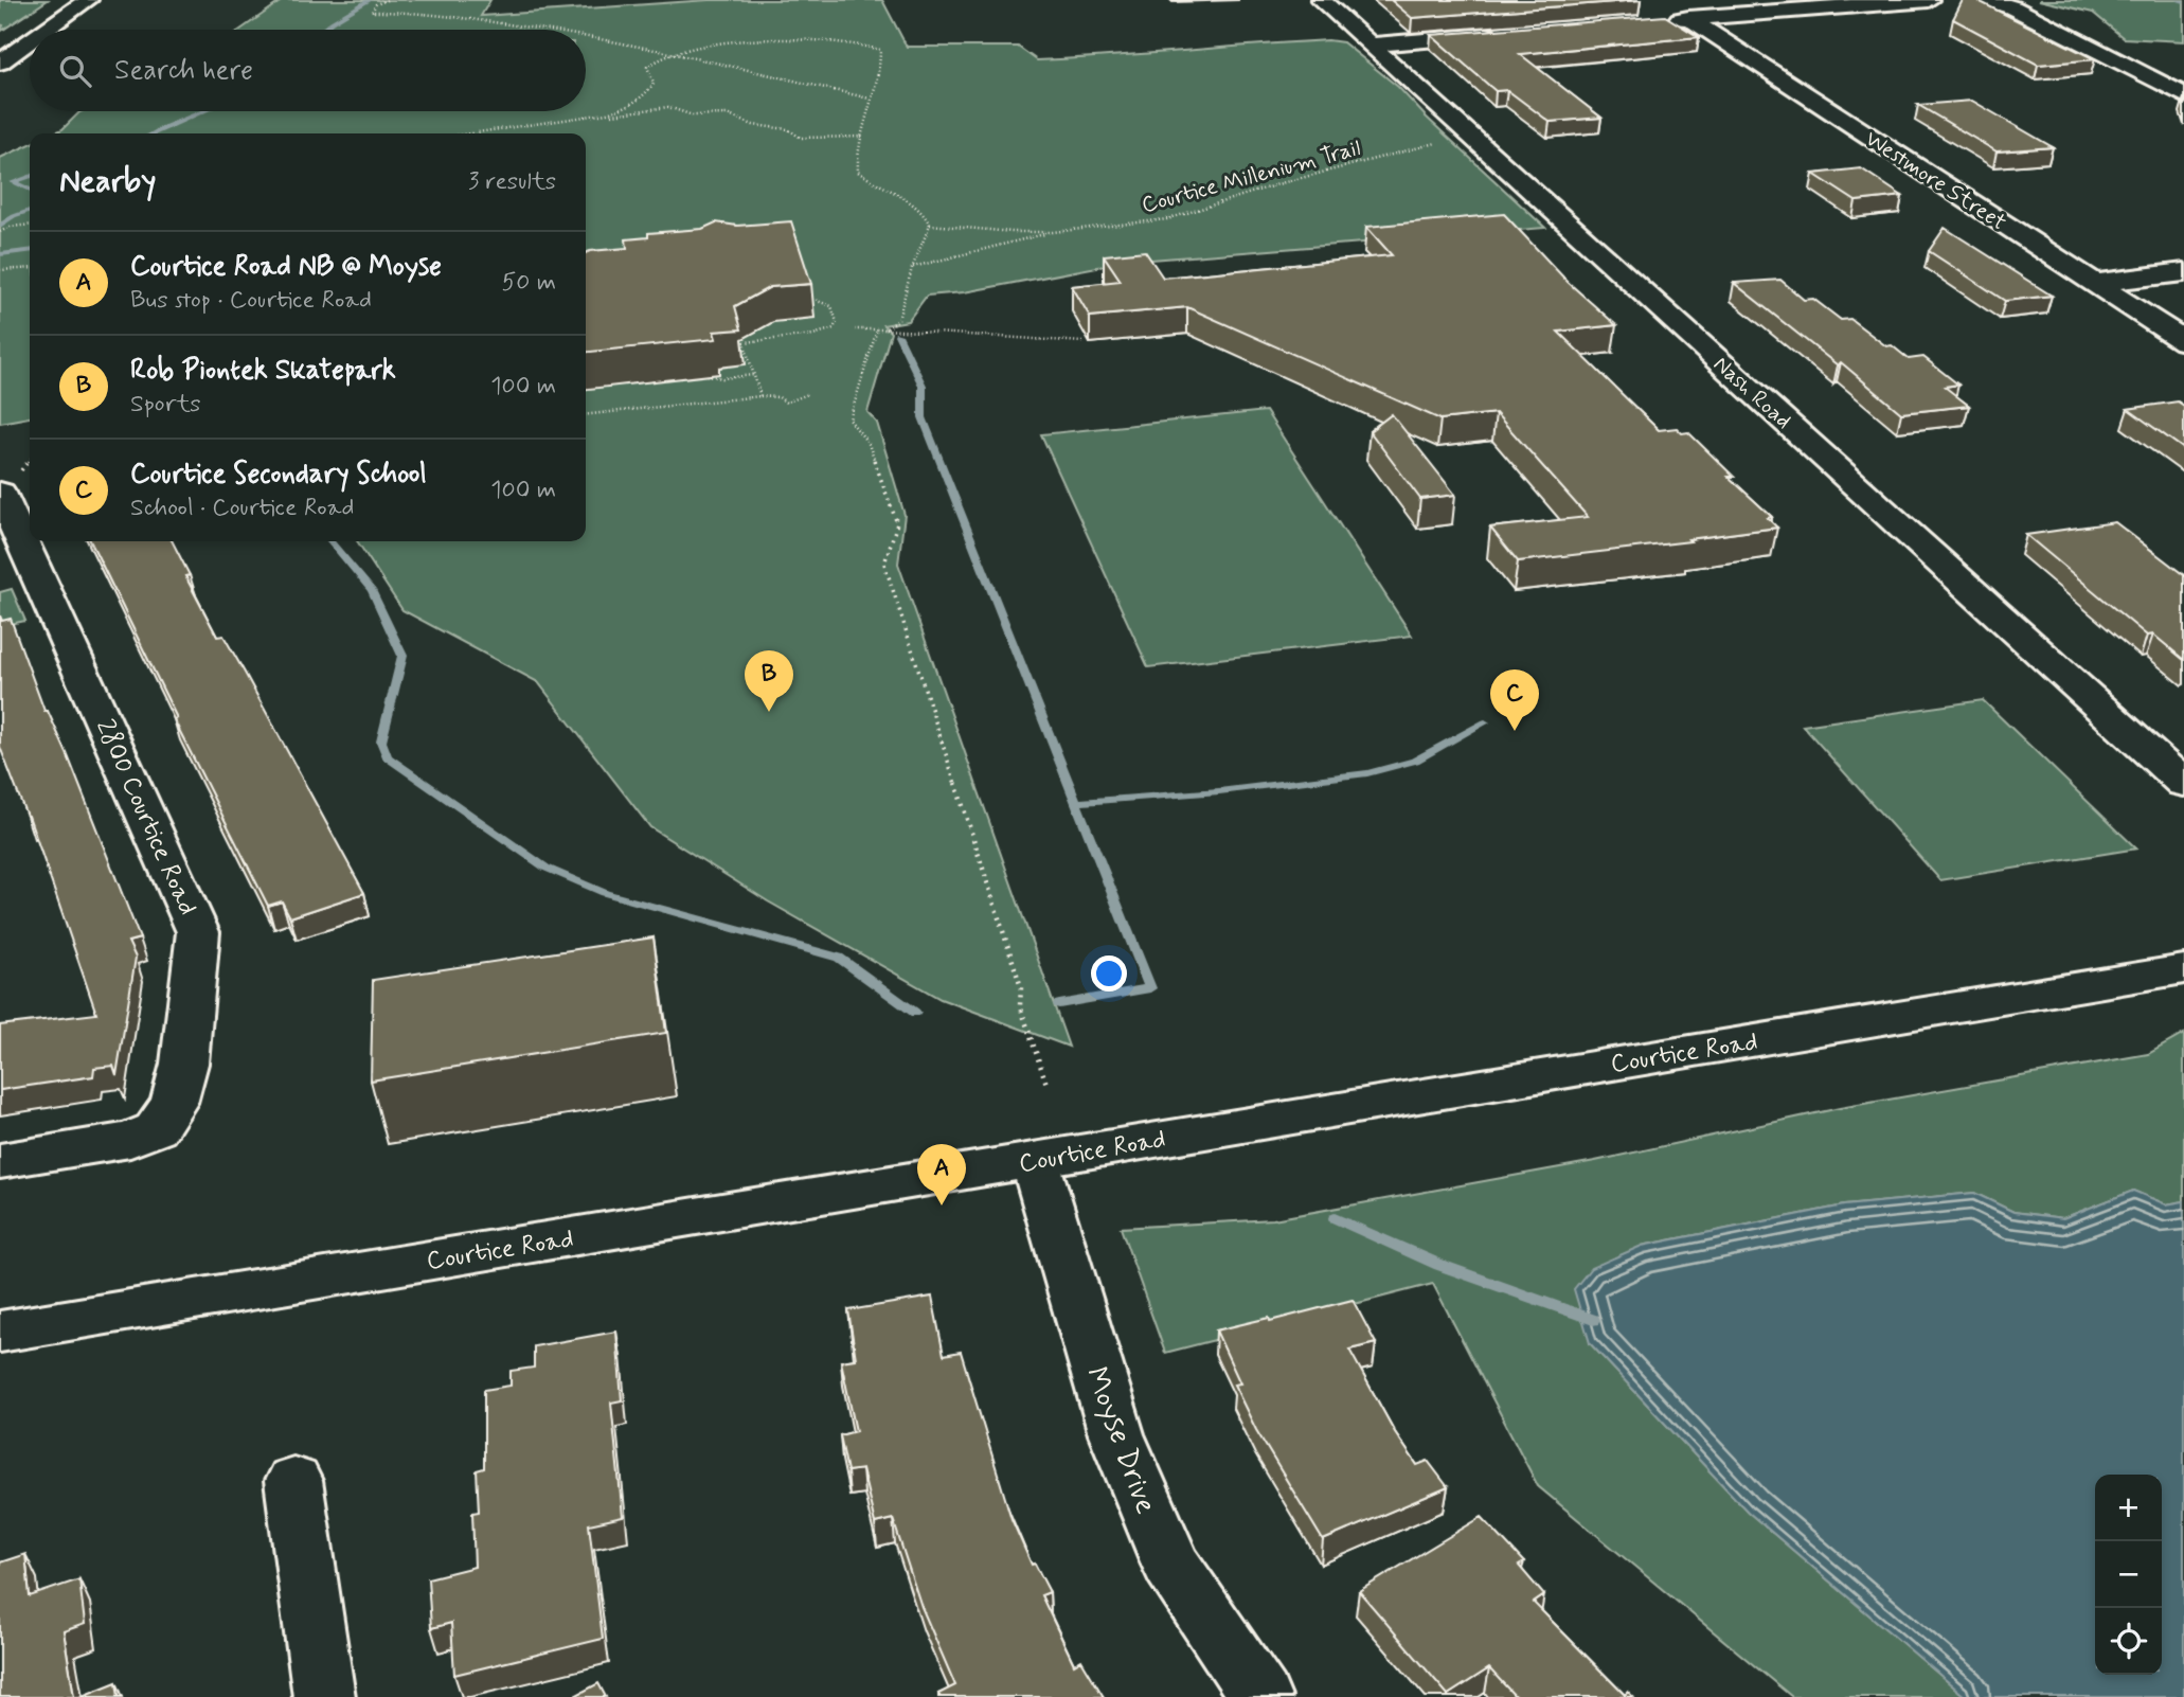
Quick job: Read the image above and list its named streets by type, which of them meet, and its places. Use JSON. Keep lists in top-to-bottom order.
{
  "streets": {
    "street": [
      "Westmore Street",
      "Nash Road",
      "2800 Courtice Road",
      "Courtice Road",
      "Moyse Drive"
    ],
    "path": ["Courtice Millenium Trail"]
  },
  "crossings": [
    ["Courtice Road", "Moyse Drive"]
  ],
  "page": {
    "search": "Search here",
    "heading": ["Nearby", "3 results"],
    "list": [
      {
        "mark": "A",
        "name": "Courtice Road NB @ Moyse",
        "note": "Bus stop · Courtice Road",
        "value": "50 m"
      },
      {
        "mark": "B",
        "name": "Rob Piontek Skatepark",
        "note": "Sports",
        "value": "100 m"
      },
      {
        "mark": "C",
        "name": "Courtice Secondary School",
        "note": "School · Courtice Road",
        "value": "100 m"
      }
    ],
    "pins": ["B", "C", "A"],
    "map_buttons": ["+", "−"]
  }
}
